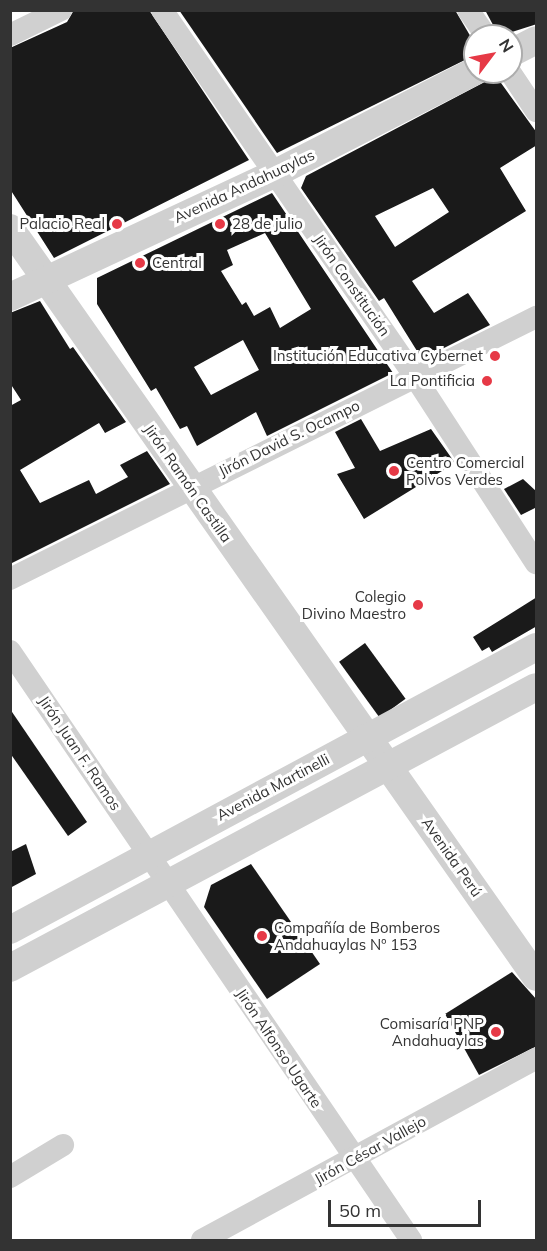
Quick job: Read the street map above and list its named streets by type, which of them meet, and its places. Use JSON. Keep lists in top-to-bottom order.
{
  "streets": {
    "street": [
      "Avenida Andahuaylas",
      "Jirón Constitución",
      "Jirón David S. Ocampo",
      "Jirón Ramón Castilla",
      "Jirón Juan F. Ramos",
      "Avenida Martinelli",
      "Avenida Perú",
      "Jirón Alfonso Ugarte",
      "Jirón César Vallejo"
    ]
  },
  "crossings": [
    ["Avenida Andahuaylas", "Jirón Constitución"],
    ["Avenida Andahuaylas", "Jirón Ramón Castilla"],
    ["Jirón Constitución", "Jirón David S. Ocampo"],
    ["Jirón David S. Ocampo", "Jirón Ramón Castilla"],
    ["Jirón Ramón Castilla", "Avenida Martinelli"],
    ["Jirón Ramón Castilla", "Avenida Perú"],
    ["Jirón Juan F. Ramos", "Avenida Martinelli"],
    ["Jirón Juan F. Ramos", "Jirón Alfonso Ugarte"],
    ["Avenida Martinelli", "Avenida Perú"],
    ["Avenida Martinelli", "Jirón Alfonso Ugarte"],
    ["Jirón Alfonso Ugarte", "Jirón César Vallejo"]
  ],
  "places": [
    "Palacio Real",
    "28 de julio",
    "Central",
    "Institución Educativa Cybernet",
    "La Pontificia",
    "Centro Comercial Polvos Verdes",
    "Colegio Divino Maestro",
    "Compañía de Bomberos Andahuaylas Nº 153",
    "Comisaría PNP Andahuaylas"
  ],
  "scale_bar": "50 m",
  "north": "top right"
}
